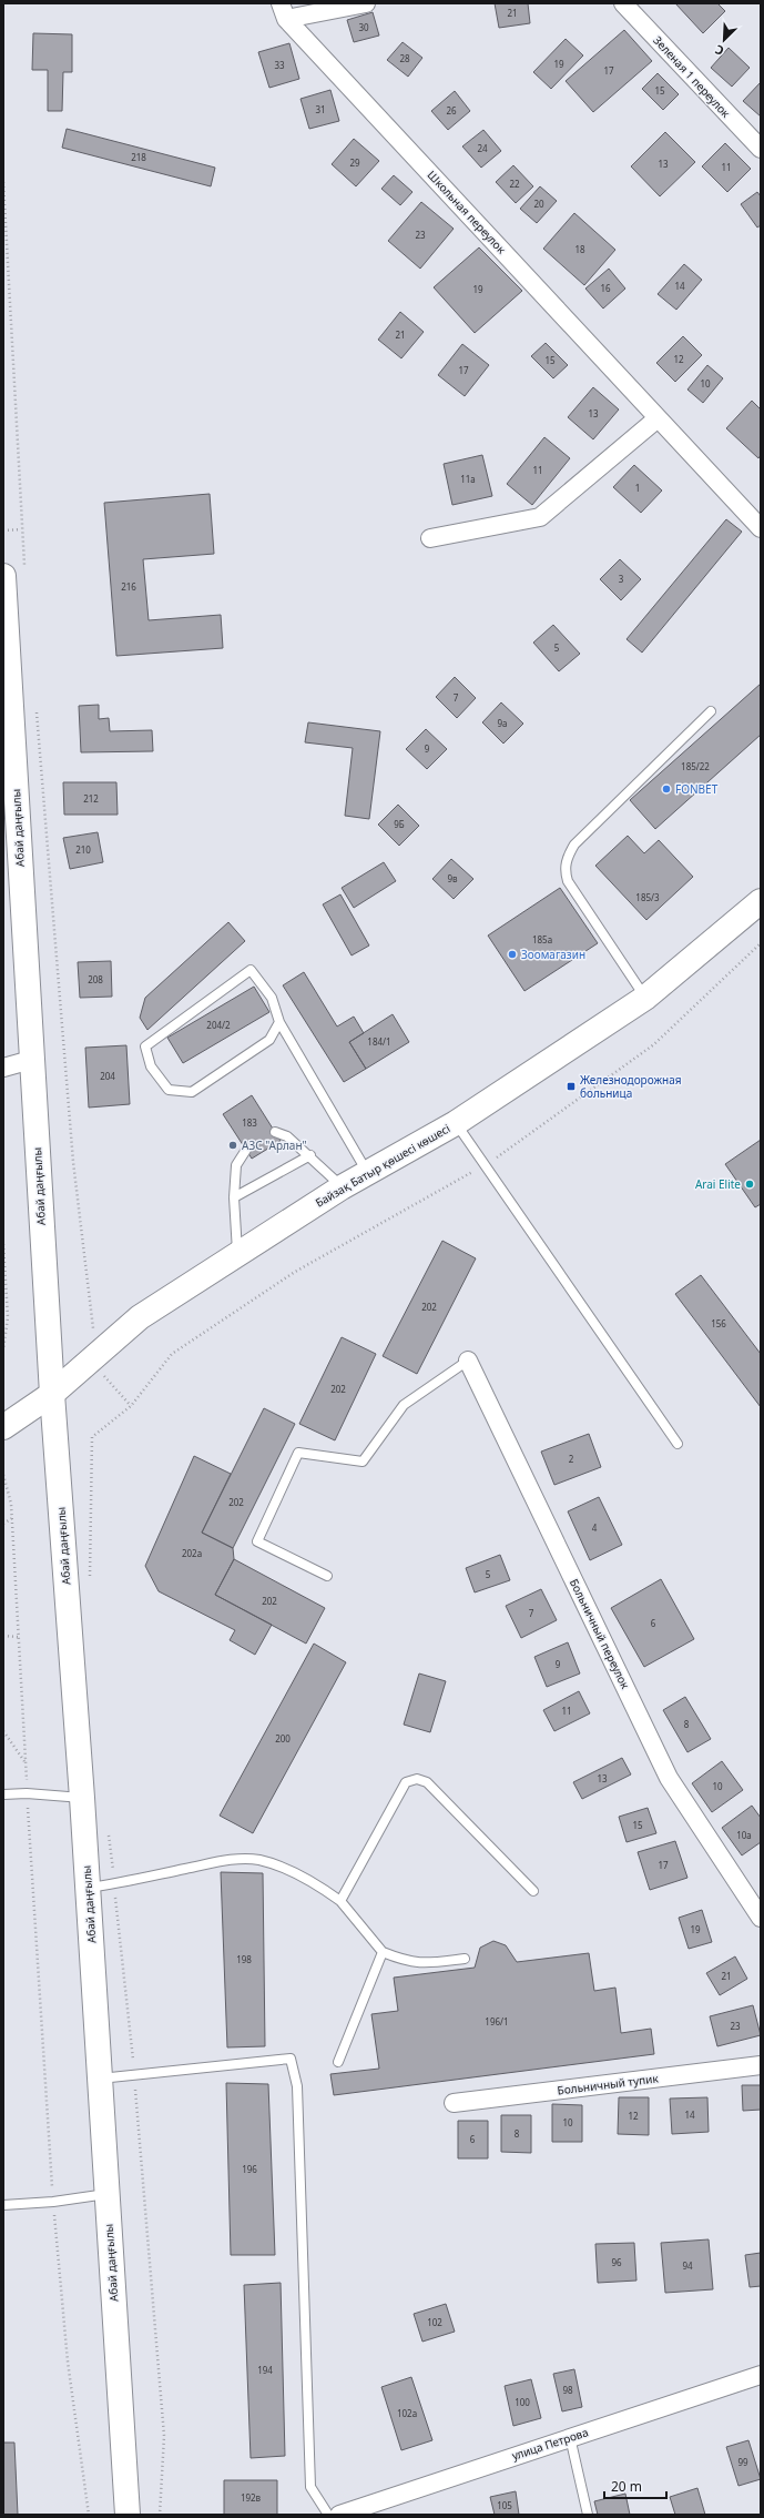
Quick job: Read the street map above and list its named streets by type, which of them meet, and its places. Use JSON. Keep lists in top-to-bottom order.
{
  "streets": {
    "main road": ["Абай даңғылы", "Байзақ Батыр қөшесі көшесі"],
    "street": [
      "Зеленая 1 переулок",
      "Школьная переулок",
      "Больничный переулок",
      "Больничный тупик",
      "улица Петрова"
    ]
  },
  "crossings": [
    ["Абай даңғылы", "Байзақ Батыр қөшесі көшесі"]
  ],
  "places": {
    "other": [
      "FONBET",
      "Зоомагазин",
      "АЗС \"Арлан\"",
      "Arai Elite"
    ],
    "transit": ["Железнодорожная больница"]
  },
  "house_numbers": [
    "21",
    "30",
    "28",
    "19",
    "33",
    "17",
    "15",
    "31",
    "26",
    "24",
    "218",
    "29",
    "13",
    "11",
    "22",
    "20",
    "23",
    "18",
    "14",
    "16",
    "19",
    "21",
    "12",
    "15",
    "17",
    "10",
    "13",
    "11",
    "11а",
    "1",
    "3",
    "216",
    "5",
    "7",
    "9а",
    "9",
    "185/22",
    "212",
    "9Б",
    "210",
    "9в",
    "185/3",
    "185а",
    "208",
    "204/2",
    "184/1",
    "204",
    "183",
    "202",
    "156",
    "202",
    "2",
    "202",
    "4",
    "202а",
    "5",
    "202",
    "7",
    "6",
    "9",
    "11",
    "8",
    "200",
    "13",
    "10",
    "15",
    "10а",
    "17",
    "19",
    "198",
    "21",
    "196/1",
    "23",
    "14",
    "12",
    "10",
    "8",
    "6",
    "196",
    "96",
    "94",
    "102",
    "194",
    "98",
    "100",
    "102а",
    "99",
    "192в",
    "105"
  ],
  "scale_bar": "20 m",
  "north": "bottom left"
}
